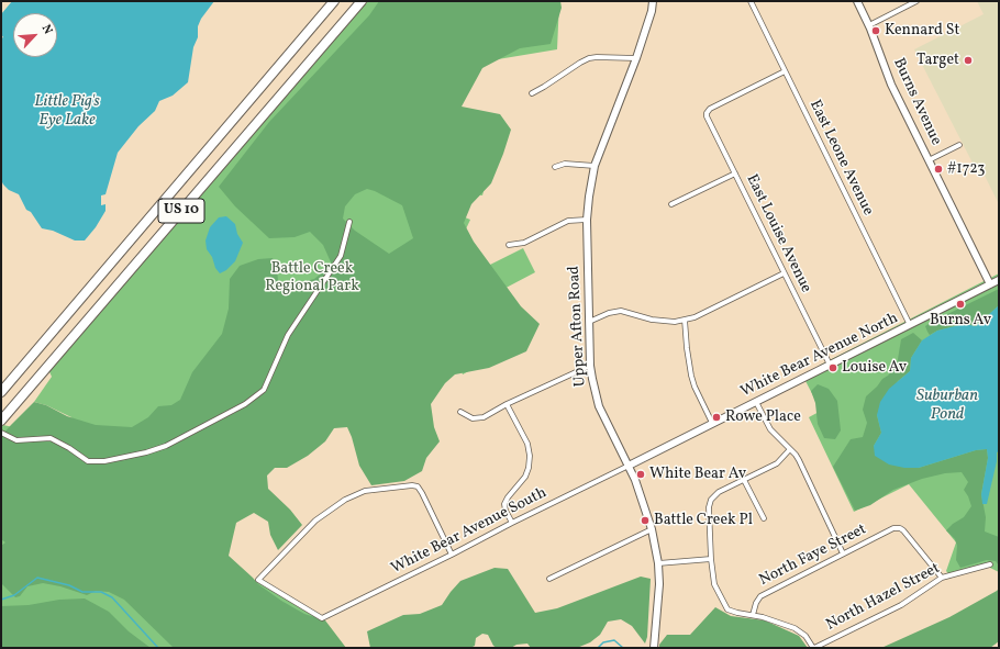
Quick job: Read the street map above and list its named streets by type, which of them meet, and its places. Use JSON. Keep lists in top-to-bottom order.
{
  "streets": {
    "highway": ["US 10"],
    "street": [
      "Burns Avenue",
      "East Leone Avenue",
      "East Louise Avenue",
      "Upper Afton Road",
      "White Bear Avenue North",
      "White Bear Avenue South",
      "North Faye Street",
      "North Hazel Street"
    ]
  },
  "crossings": [
    ["Burns Avenue", "White Bear Avenue North"],
    ["East Leone Avenue", "East Louise Avenue"],
    ["East Leone Avenue", "White Bear Avenue North"],
    ["East Louise Avenue", "White Bear Avenue North"],
    ["Upper Afton Road", "White Bear Avenue North"],
    ["Upper Afton Road", "White Bear Avenue South"],
    ["White Bear Avenue North", "White Bear Avenue South"],
    ["North Faye Street", "North Hazel Street"]
  ],
  "water": ["Little Pig's Eye Lake", "Suburban Pond"],
  "parks": ["Battle Creek Regional Park"],
  "places": [
    "Kennard St",
    "Target",
    "#1723",
    "Burns Av",
    "Louise Av",
    "Rowe Place",
    "White Bear Av",
    "Battle Creek Pl"
  ],
  "north": "top right"
}
